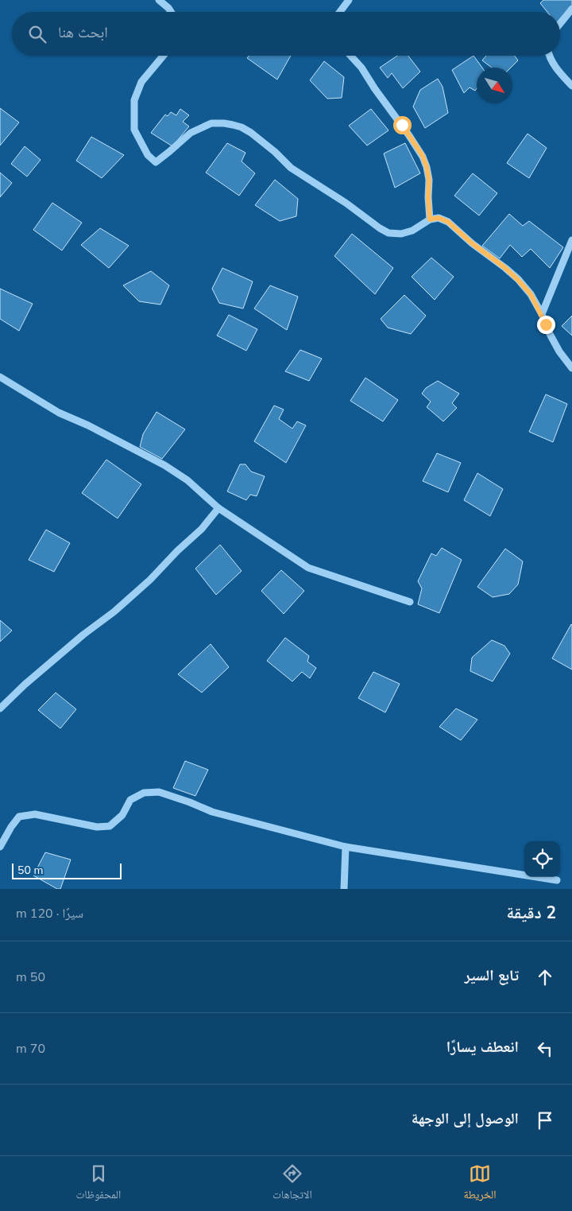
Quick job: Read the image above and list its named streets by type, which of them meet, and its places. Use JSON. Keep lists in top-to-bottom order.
{
  "scale_bar": "50 m",
  "north": "bottom right",
  "page": {
    "search": "ابحث هنا",
    "scale": "50 m",
    "heading": ["2 دقيقة", "سيرًا · 120 m"],
    "list": [
      ["تابع السير", "50 m"],
      ["انعطف يسارًا", "70 m"],
      "الوصول إلى الوجهة"
    ],
    "nav": ["الخريطة", "الاتجاهات", "المحفوظات"]
  }
}
